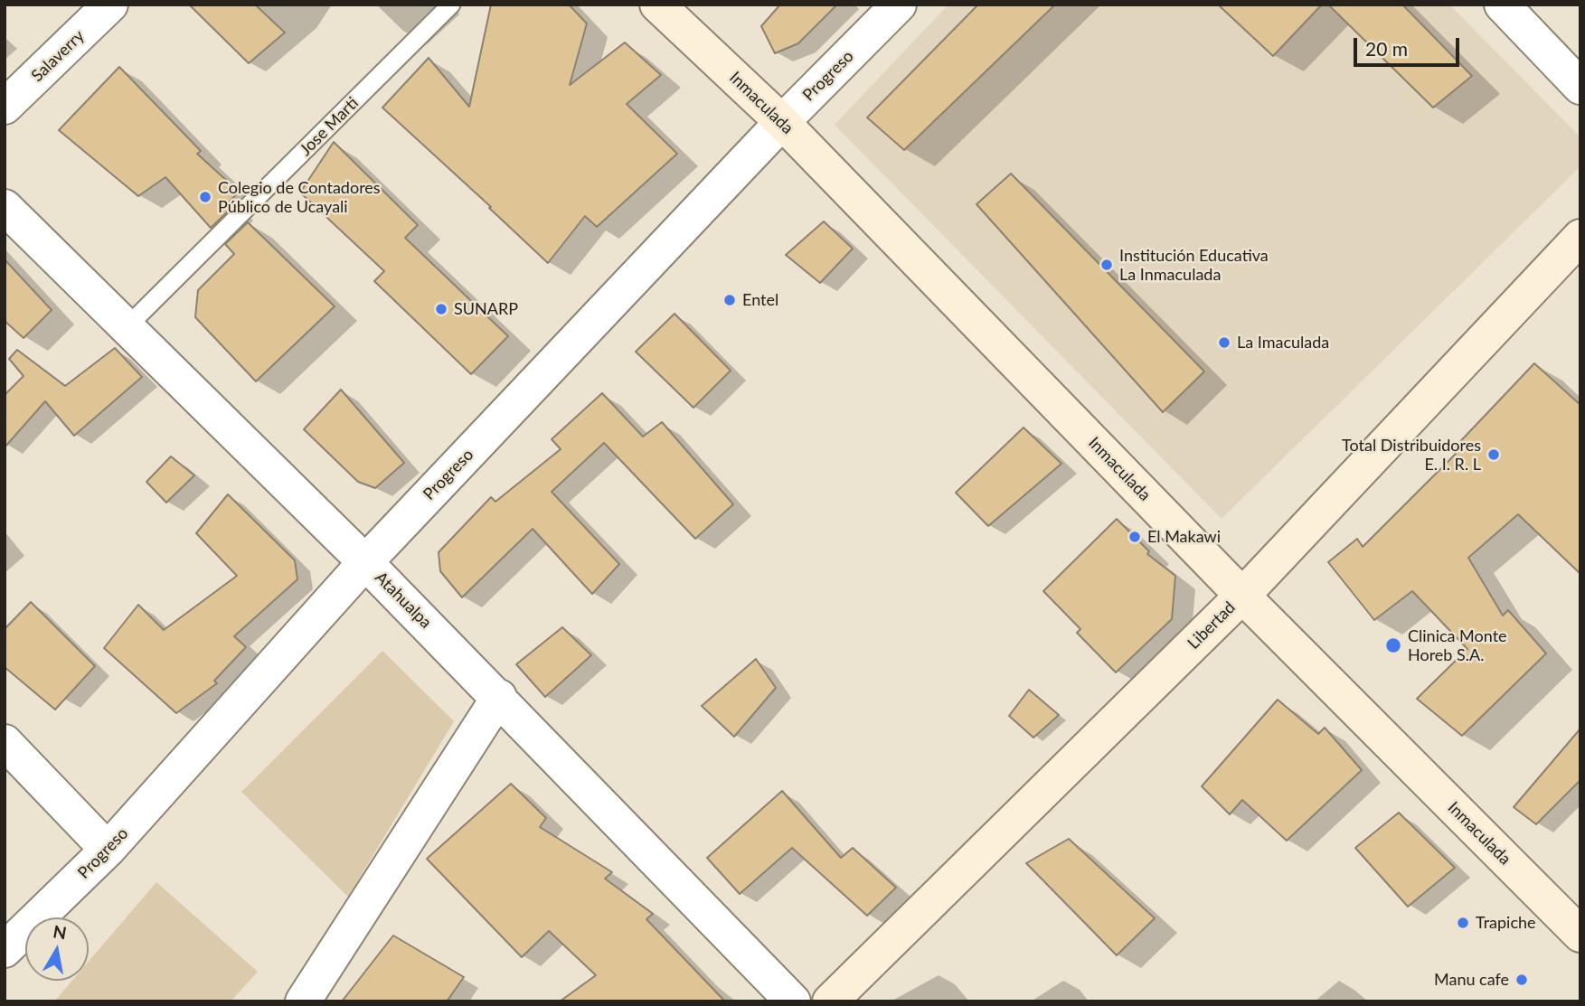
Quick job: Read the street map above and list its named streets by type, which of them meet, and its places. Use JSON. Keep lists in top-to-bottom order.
{
  "streets": {
    "street": [
      "Salaverry",
      "Progreso",
      "Inmaculada",
      "Atahualpa",
      "Libertad"
    ],
    "lane": ["Jose Marti"]
  },
  "crossings": [
    ["Progreso", "Inmaculada"],
    ["Progreso", "Atahualpa"],
    ["Inmaculada", "Libertad"],
    ["Jose Marti", "Atahualpa"]
  ],
  "places": [
    "Colegio de Contadores Público de Ucayali",
    "Institución Educativa La Inmaculada",
    "Entel",
    "SUNARP",
    "La Imaculada",
    "Total Distribuidores E. I. R. L",
    "El Makawi",
    "Clinica Monte Horeb S.A.",
    "Trapiche",
    "Manu cafe"
  ],
  "scale_bar": "20 m",
  "north": "top"
}
